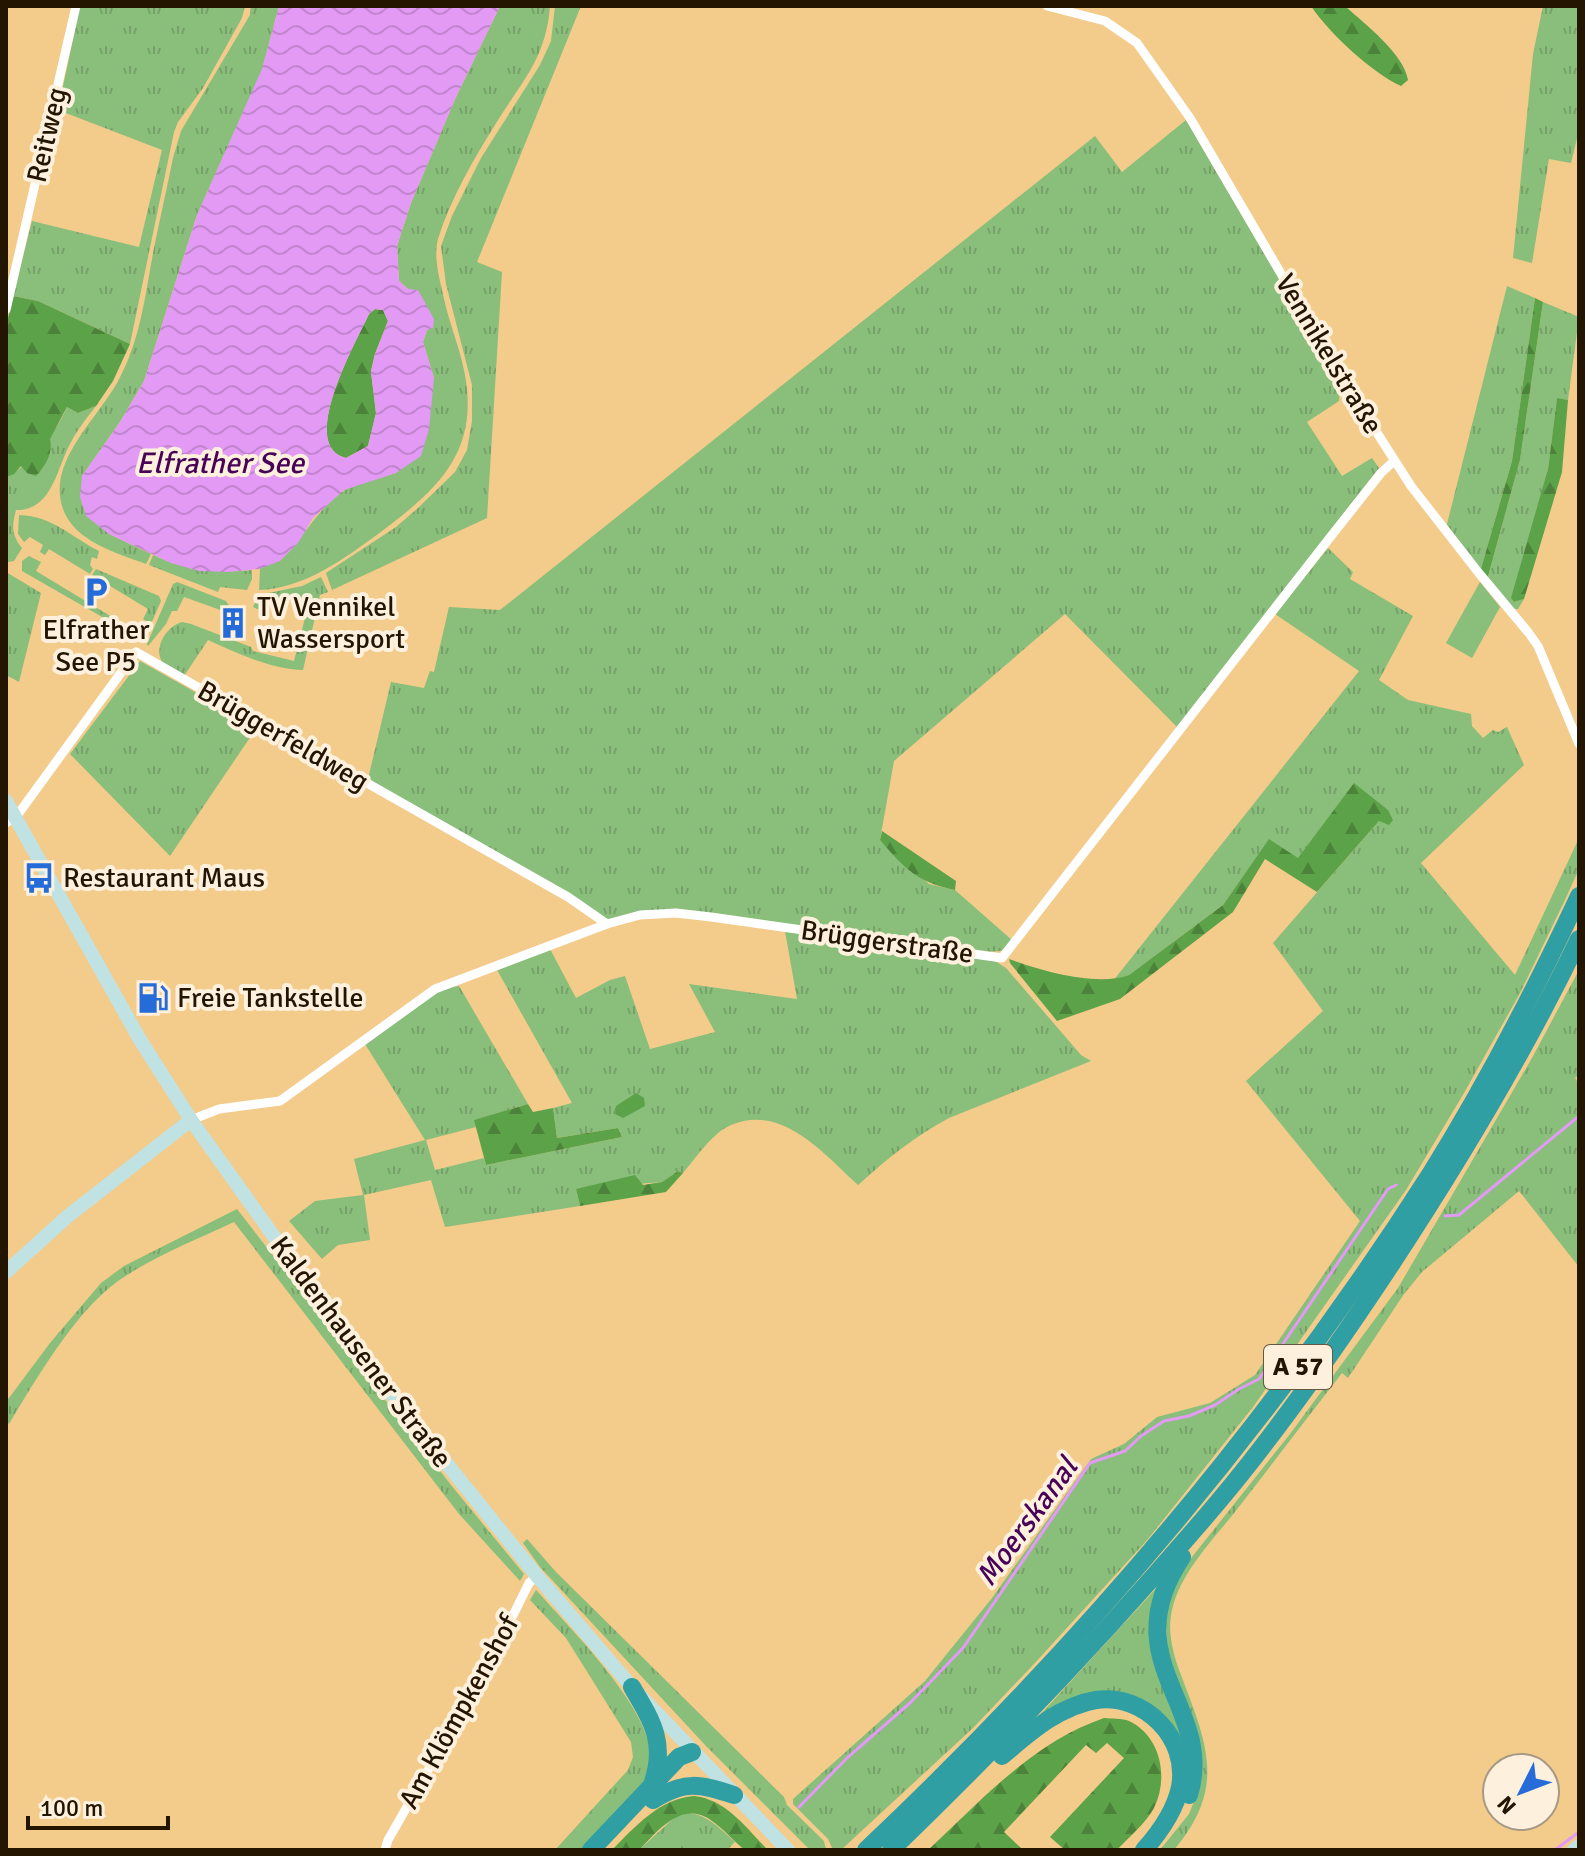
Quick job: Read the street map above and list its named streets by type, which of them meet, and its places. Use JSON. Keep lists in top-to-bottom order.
{
  "streets": {
    "highway": ["A 57"],
    "main road": ["Kaldenhausener Straße"],
    "street": [
      "Reitweg",
      "Vennikelstraße",
      "Brüggerfeldweg",
      "Brüggerstraße",
      "Am Klömpkenshof"
    ]
  },
  "crossings": [
    ["Vennikelstraße", "Brüggerstraße"],
    ["Brüggerfeldweg", "Brüggerstraße"],
    ["Brüggerfeldweg", "Kaldenhausener Straße"],
    ["Brüggerstraße", "Kaldenhausener Straße"],
    ["Kaldenhausener Straße", "Am Klömpkenshof"]
  ],
  "water": ["Elfrather See", "Moerskanal"],
  "places": {
    "parking": ["Elfrather See P5"],
    "building": ["TV Vennikel Wassersport"],
    "bus stop": ["Restaurant Maus"],
    "fuel station": ["Freie Tankstelle"]
  },
  "scale_bar": "100 m",
  "north": "bottom left"
}
